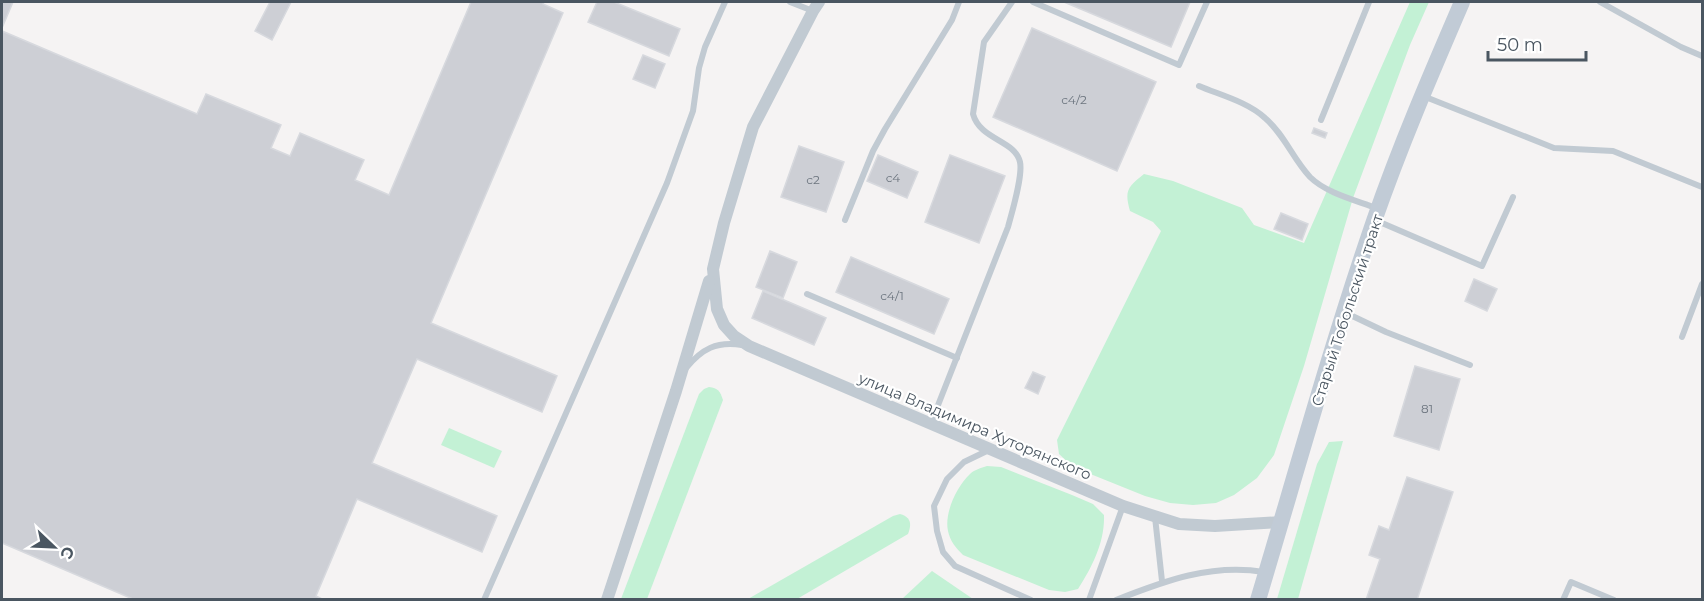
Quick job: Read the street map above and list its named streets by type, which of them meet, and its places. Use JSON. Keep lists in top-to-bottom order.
{
  "streets": {
    "street": ["Старый Тобольский тракт", "улица Владимира Хуторянского"]
  },
  "crossings": [
    ["Старый Тобольский тракт", "улица Владимира Хуторянского"]
  ],
  "house_numbers": [
    "с4/2",
    "с4",
    "с2",
    "с4/1",
    "81"
  ],
  "scale_bar": "50 m",
  "north": "bottom right"
}
